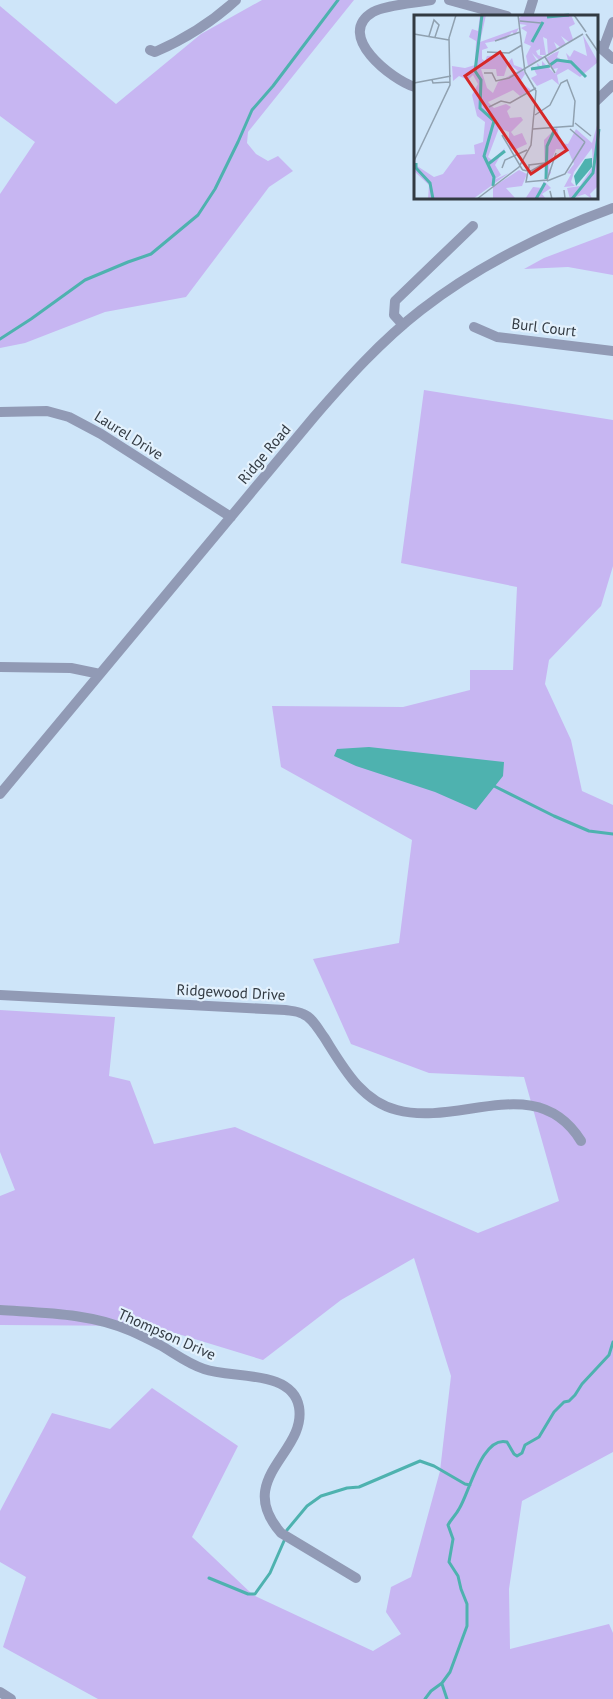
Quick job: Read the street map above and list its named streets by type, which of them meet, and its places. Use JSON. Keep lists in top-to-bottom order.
{
  "streets": {
    "street": [
      "Burl Court",
      "Laurel Drive",
      "Ridge Road",
      "Ridgewood Drive",
      "Thompson Drive"
    ]
  },
  "crossings": [
    ["Laurel Drive", "Ridge Road"]
  ]
}
